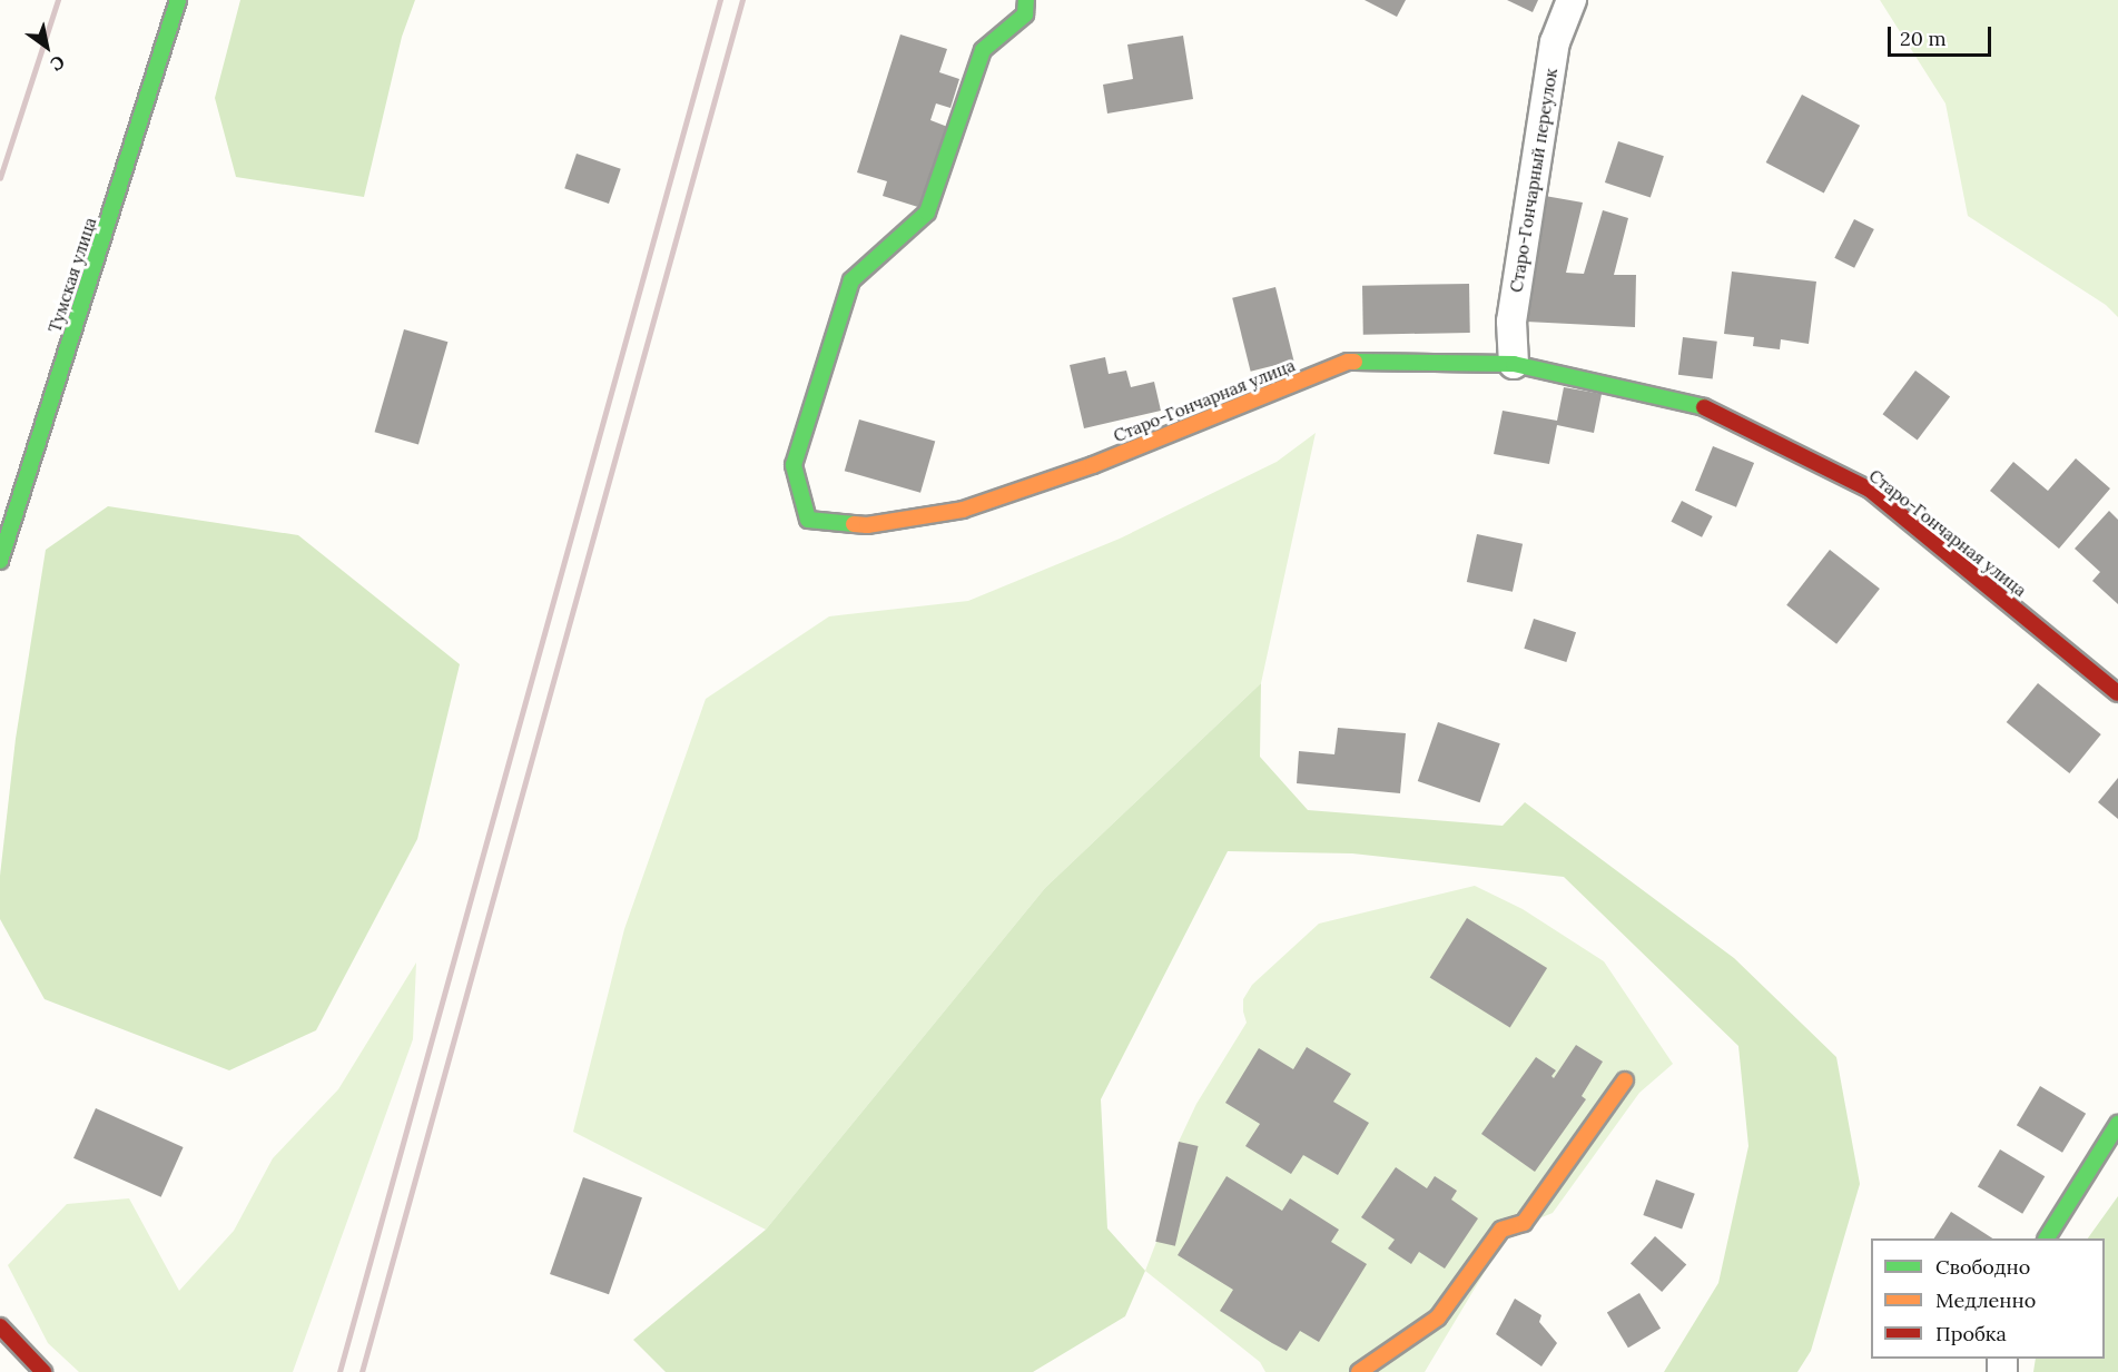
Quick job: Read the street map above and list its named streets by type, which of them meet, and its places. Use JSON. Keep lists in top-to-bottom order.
{
  "streets": {
    "street": ["Старо-Гончарный переулок", "Тумская улица", "Старо-Гончарная улица"]
  },
  "crossings": [
    ["Старо-Гончарный переулок", "Старо-Гончарная улица"]
  ],
  "legend": ["Свободно", "Медленно", "Пробка"],
  "scale_bar": "20 m",
  "north": "bottom right"
}
